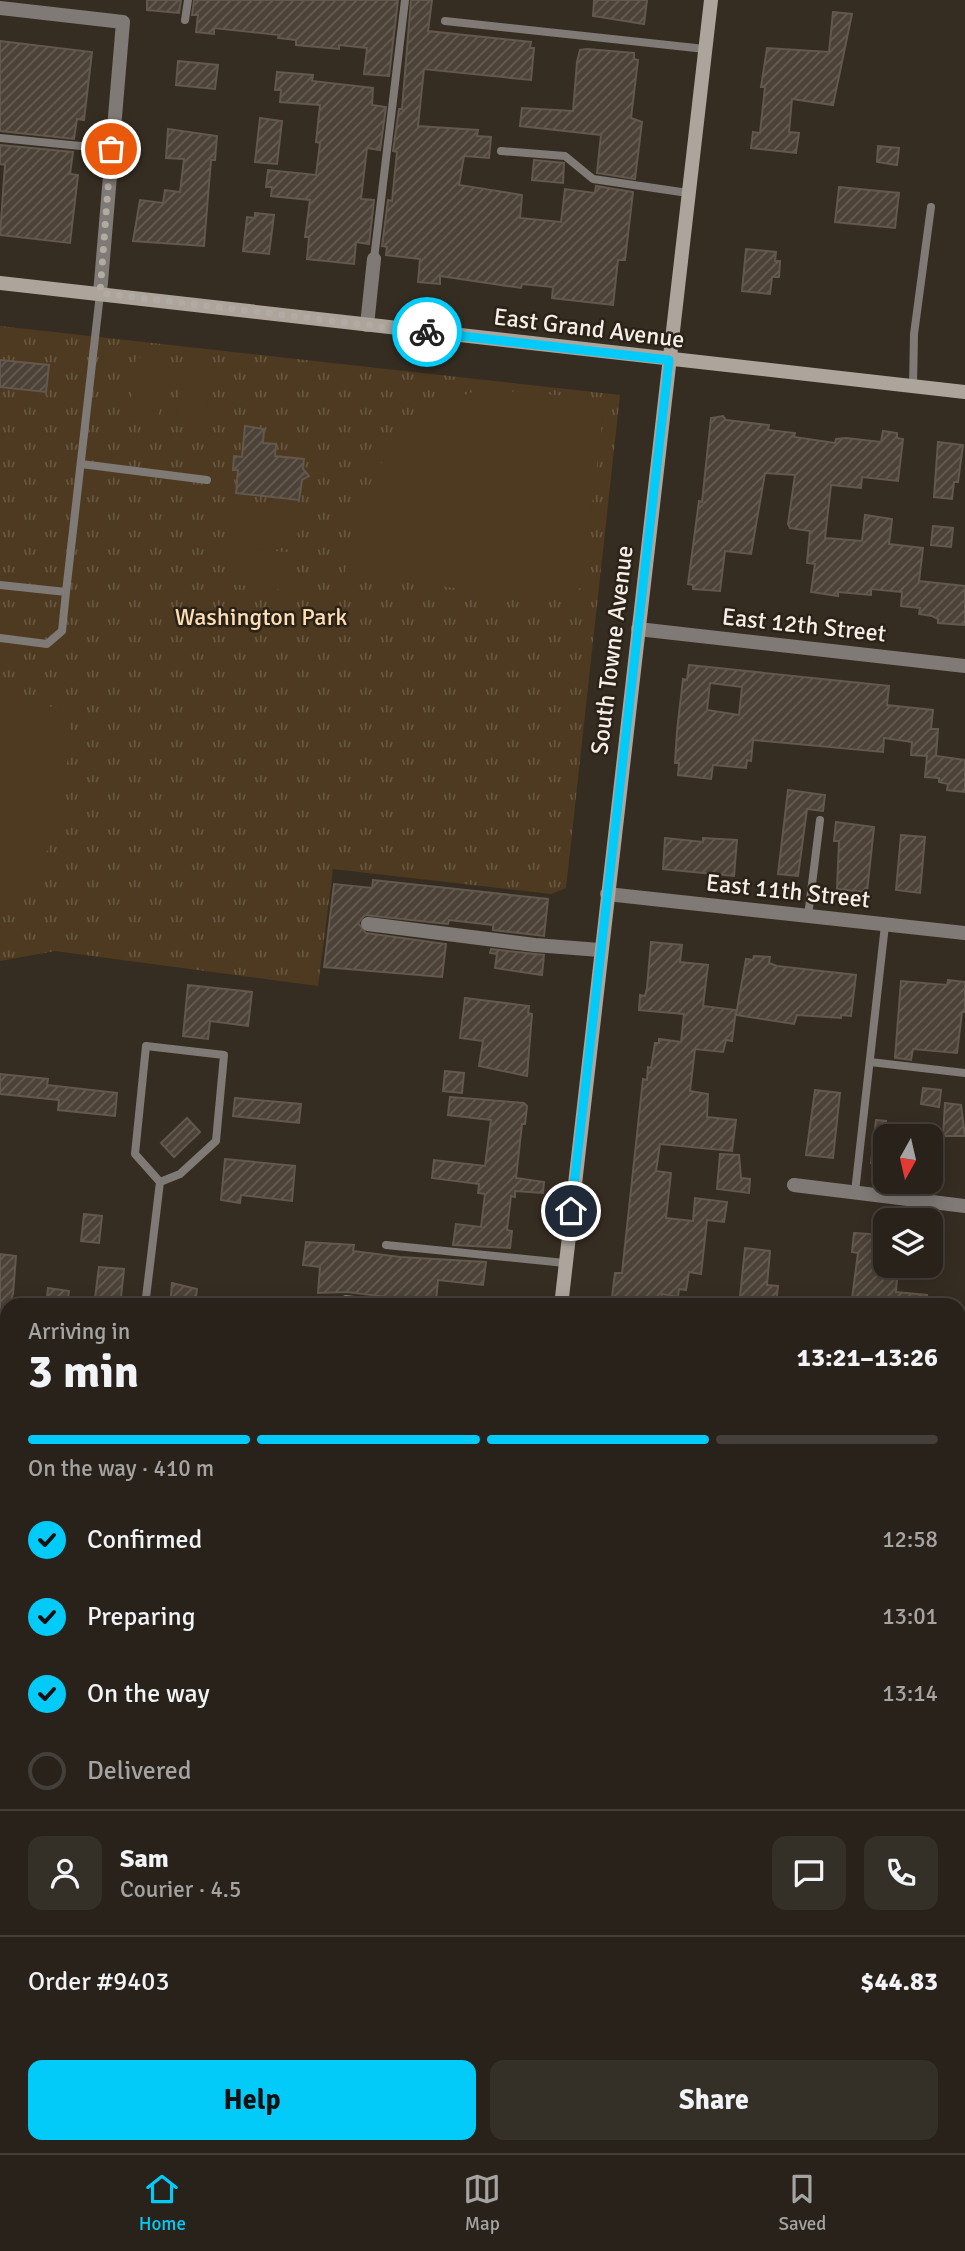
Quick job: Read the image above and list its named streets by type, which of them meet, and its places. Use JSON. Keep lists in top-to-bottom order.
{
  "streets": {
    "street": [
      "East Grand Avenue",
      "East 12th Street",
      "South Towne Avenue",
      "East 11th Street"
    ]
  },
  "crossings": [
    ["East Grand Avenue", "South Towne Avenue"],
    ["East 12th Street", "South Towne Avenue"],
    ["South Towne Avenue", "East 11th Street"]
  ],
  "parks": ["Washington Park"],
  "north": "bottom",
  "page": {
    "heading": ["3 min", "Arriving in", "13:21–13:26"],
    "panel": [
      "Sam",
      "Courier · 4.5",
      "Order #9403",
      "$44.83"
    ],
    "bar": "On the way · 410 m",
    "list": [
      ["Confirmed", "12:58"],
      ["Preparing", "13:01"],
      ["On the way", "13:14"],
      "Delivered"
    ],
    "buttons": ["Help", "Share"],
    "tabs": ["Home", "Map", "Saved"]
  }
}
